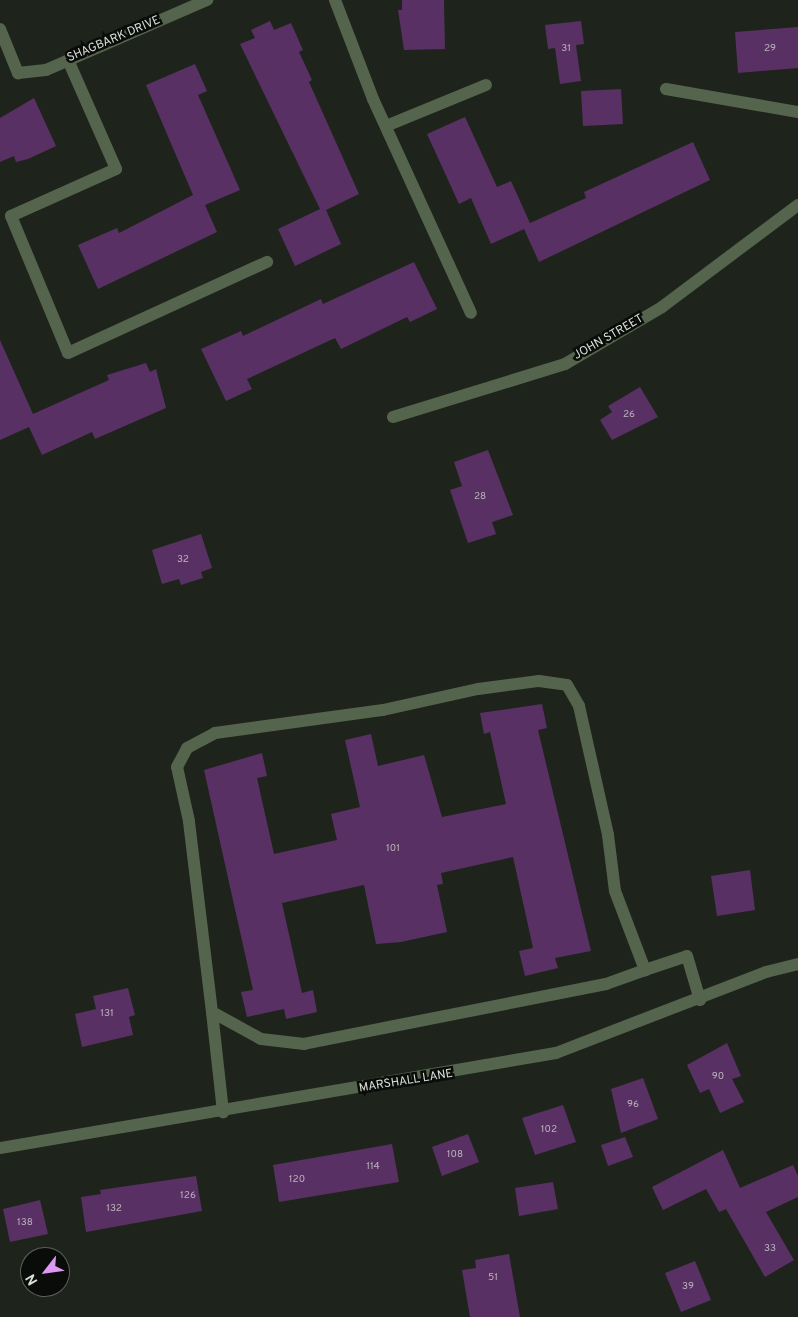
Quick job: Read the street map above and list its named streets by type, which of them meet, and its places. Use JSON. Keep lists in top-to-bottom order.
{
  "streets": {
    "street": ["SHAGBARK DRIVE", "JOHN STREET", "MARSHALL LANE"]
  },
  "house_numbers": [
    "31",
    "29",
    "26",
    "28",
    "32",
    "101",
    "131",
    "90",
    "96",
    "102",
    "108",
    "114",
    "120",
    "126",
    "132",
    "138",
    "33",
    "51",
    "39"
  ],
  "north": "bottom left"
}
